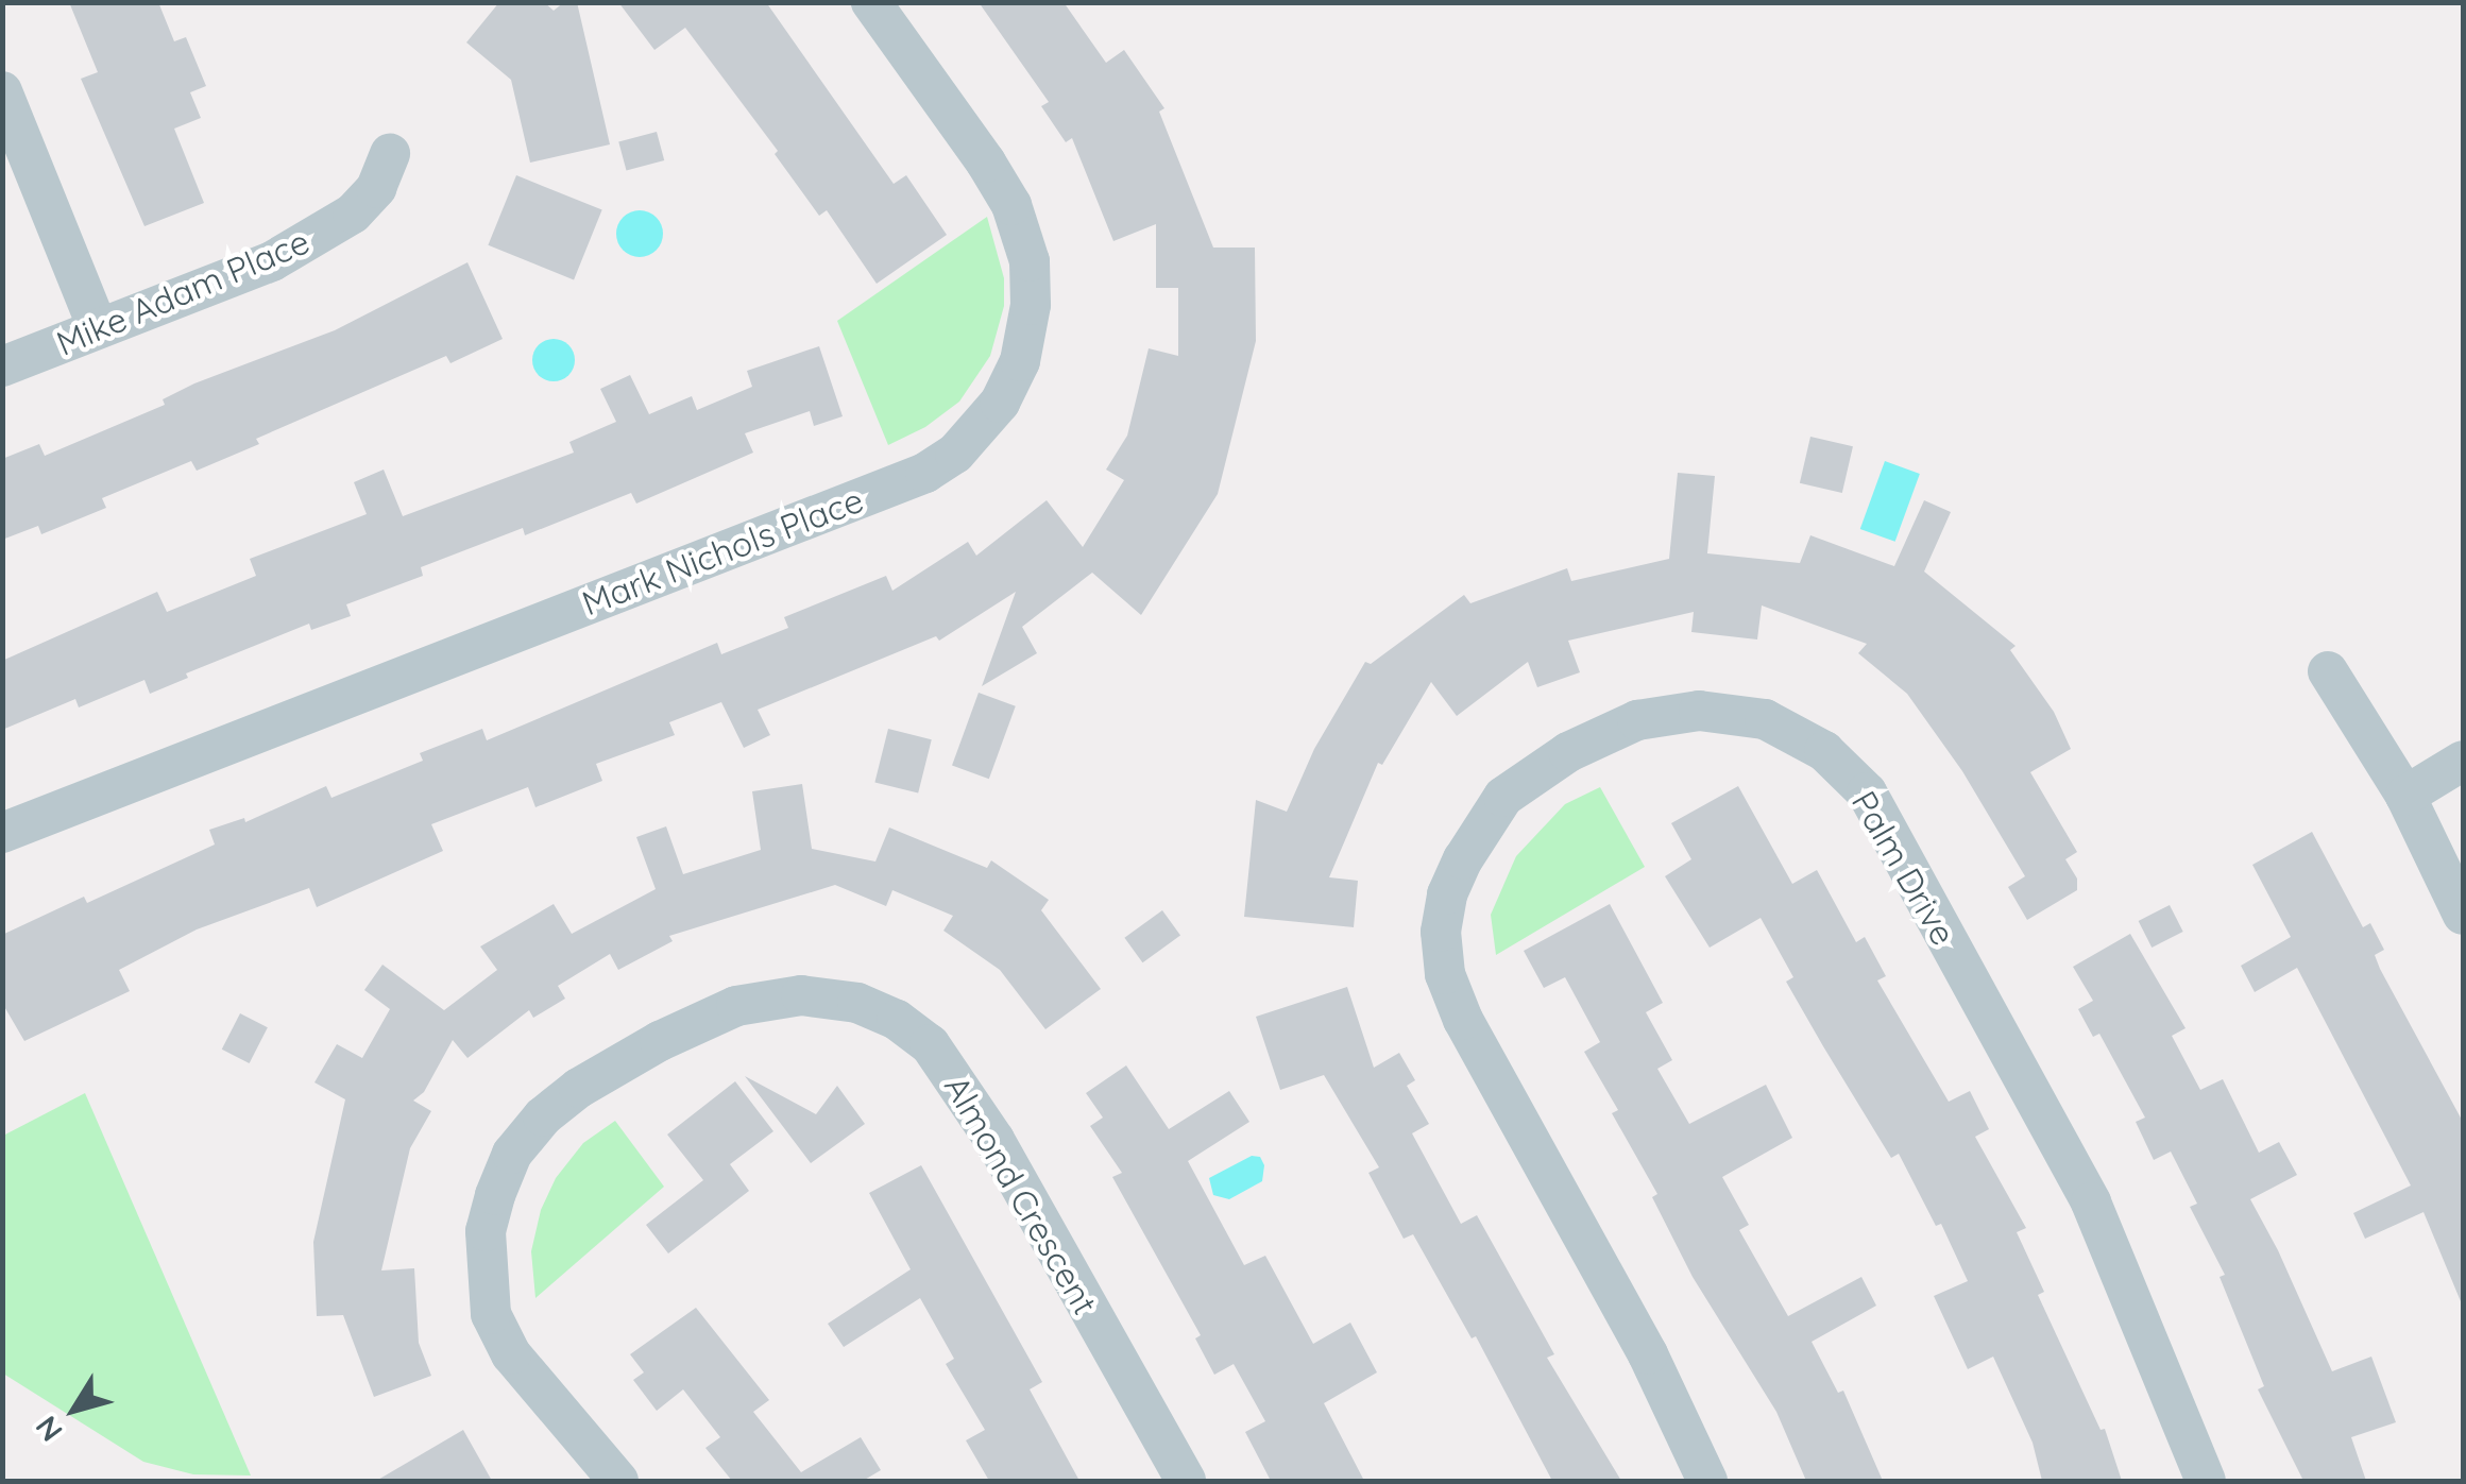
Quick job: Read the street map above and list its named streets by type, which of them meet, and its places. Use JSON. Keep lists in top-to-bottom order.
{
  "streets": {
    "street": [
      "Mike Adam Place",
      "Mark Nichols Place",
      "Palm Drive",
      "Almond Crescent"
    ]
  },
  "north": "bottom left"
}
